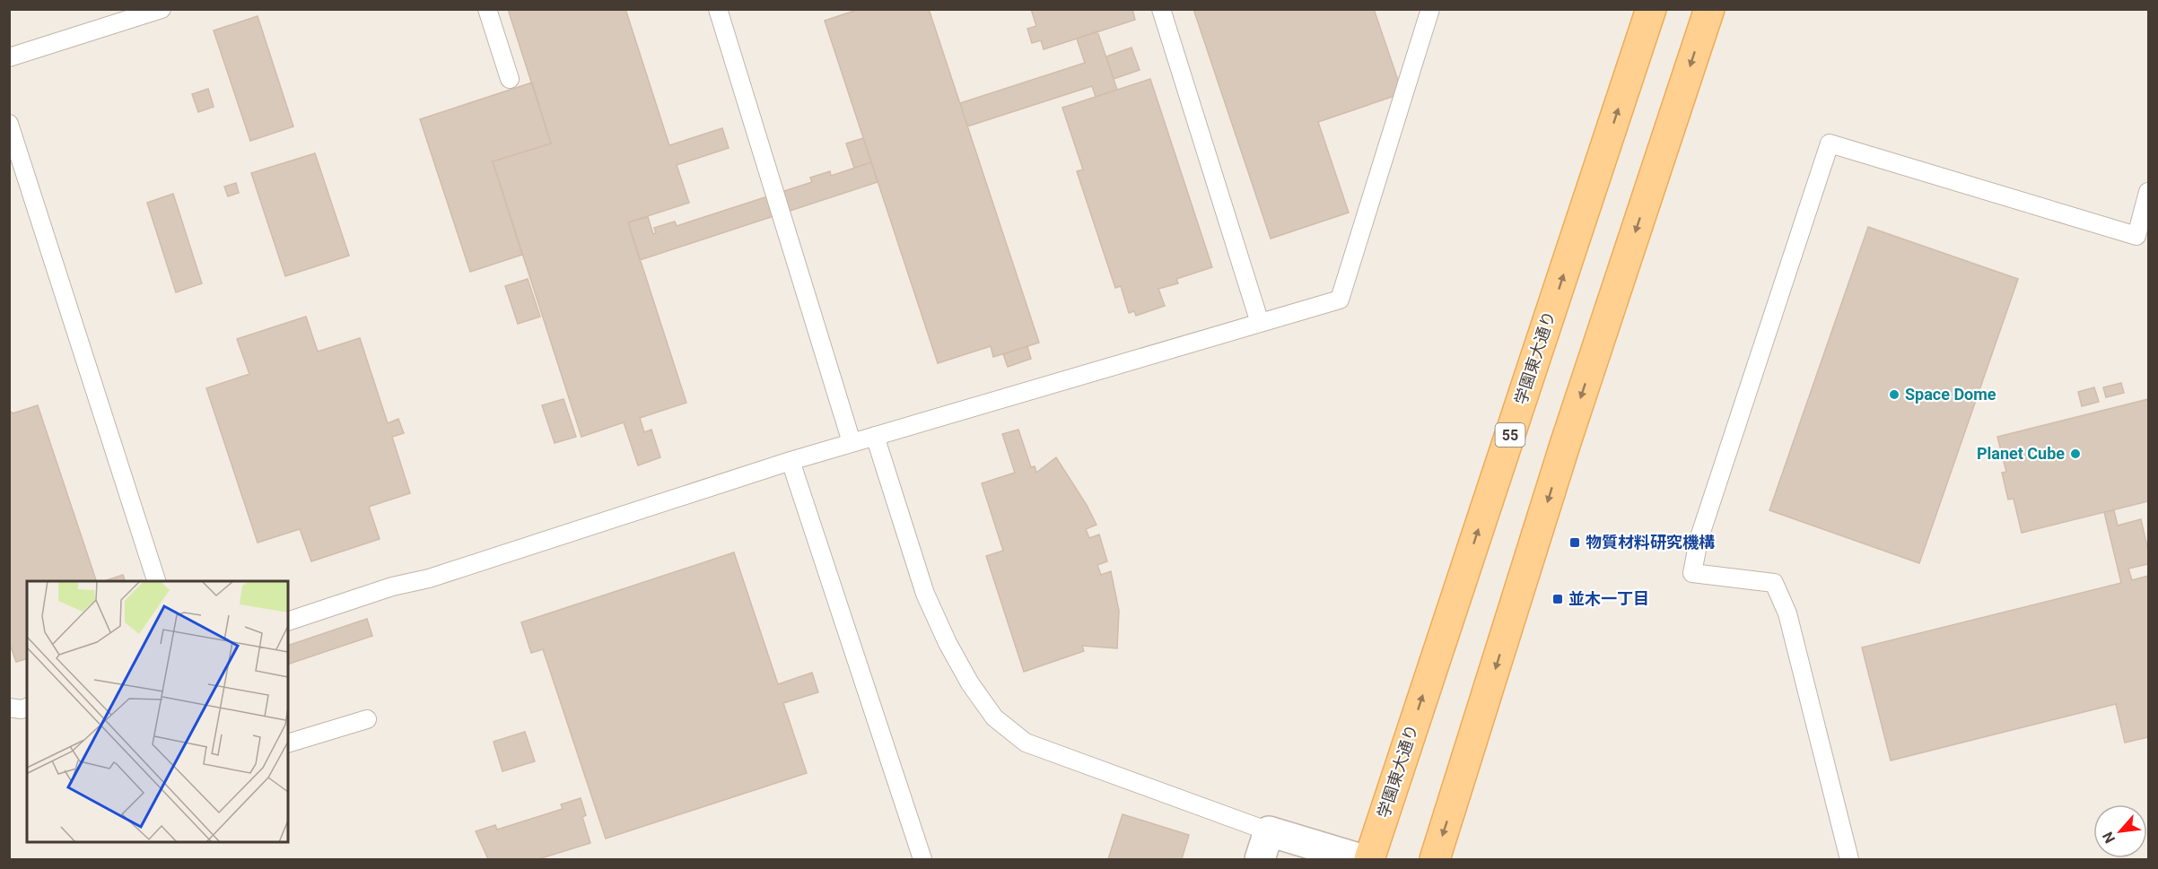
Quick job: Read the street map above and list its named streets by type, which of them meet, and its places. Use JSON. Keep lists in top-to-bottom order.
{
  "streets": {
    "main road": ["学園東大通り", "55"]
  },
  "places": {
    "other": ["Space Dome", "Planet Cube"],
    "transit": ["物質材料研究機構", "並木一丁目"]
  },
  "north": "bottom left"
}
